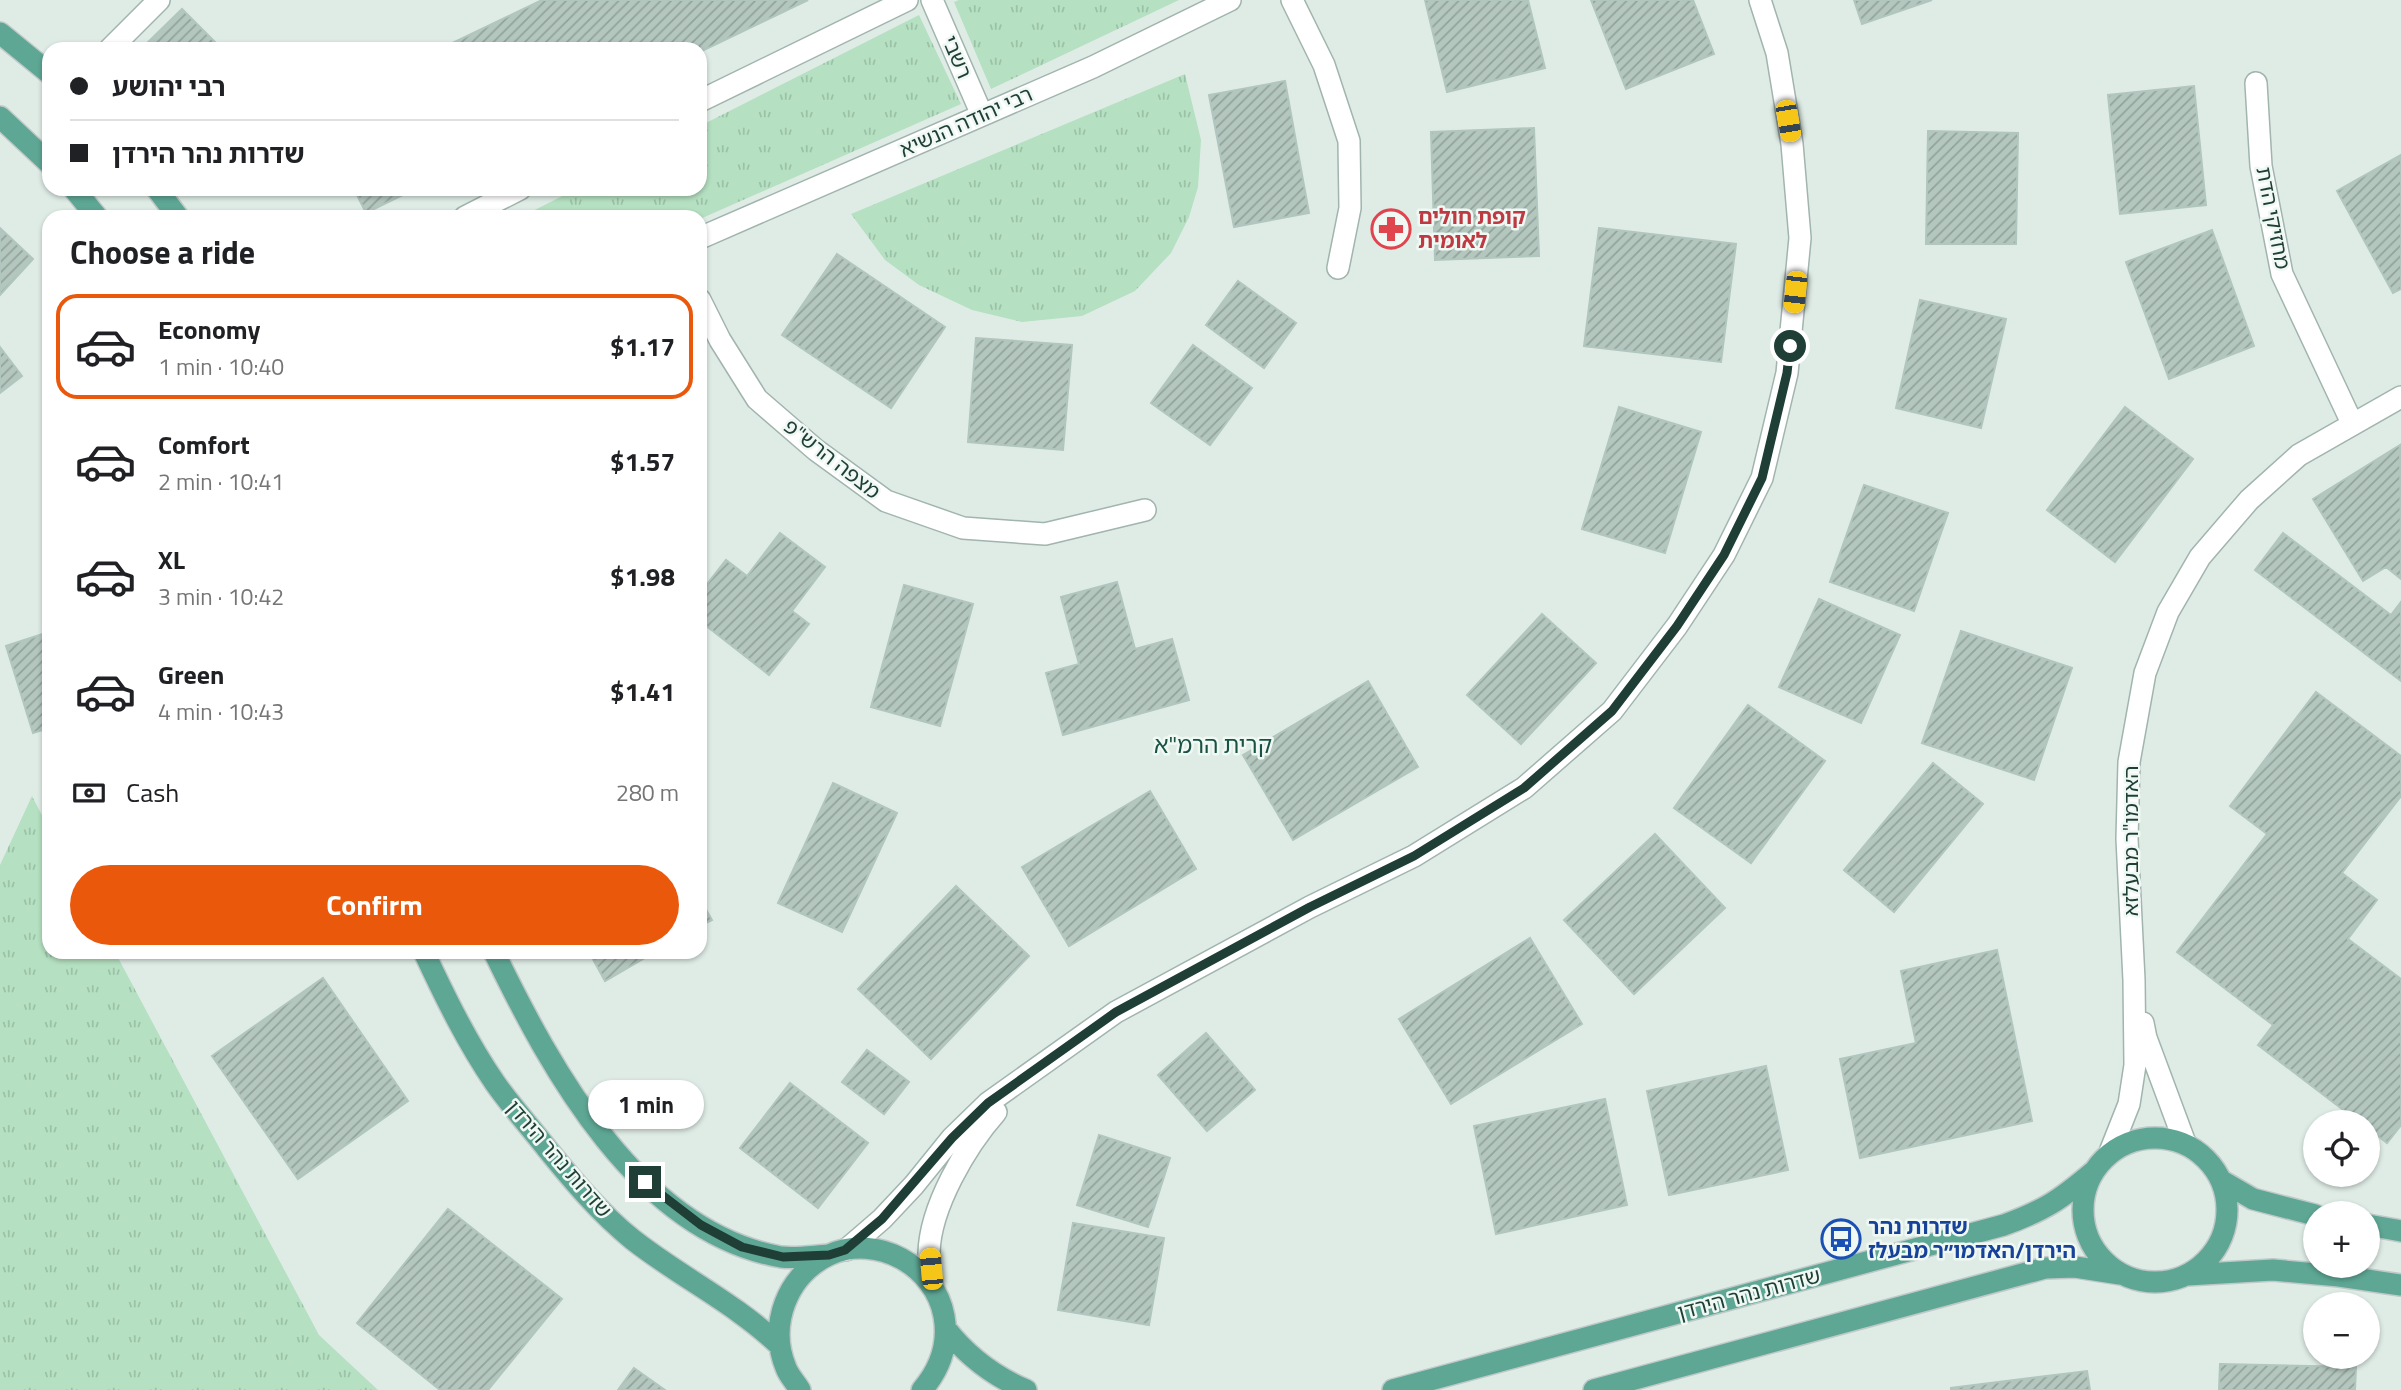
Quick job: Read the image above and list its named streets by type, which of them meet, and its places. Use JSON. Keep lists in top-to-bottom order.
{
  "streets": {
    "main road": ["שדרות נהר הירדן"],
    "street": [
      "רשבי",
      "רבי יהודה הנשיא",
      "מחזיקי הדת",
      "מצפה הרש\"פ",
      "האדמו\"ר מבעלזא"
    ]
  },
  "crossings": [
    ["רשבי", "רבי יהודה הנשיא"],
    ["מחזיקי הדת", "האדמו\"ר מבעלזא"],
    ["האדמו\"ר מבעלזא", "שדרות נהר הירדן"]
  ],
  "districts": ["קרית הרמ\"א"],
  "places": {
    "pharmacy": ["קופת חולים לאומית"],
    "bus stop": ["שדרות נהר הירדן/האדמו״ר מבעלז"]
  },
  "page": {
    "banner": ["רבי יהושע", "שדרות נהר הירדן"],
    "heading": "Choose a ride",
    "list": [
      {
        "name": "Economy",
        "note": "1 min · 10:40",
        "value": "$1.17"
      },
      {
        "name": "Comfort",
        "note": "2 min · 10:41",
        "value": "$1.57"
      },
      {
        "name": "XL",
        "note": "3 min · 10:42",
        "value": "$1.98"
      },
      {
        "name": "Green",
        "note": "4 min · 10:43",
        "value": "$1.41"
      }
    ],
    "pay": ["Cash", "280 m"],
    "buttons": "Confirm",
    "bubble": "1 min",
    "map_buttons": ["+", "−"]
  }
}
